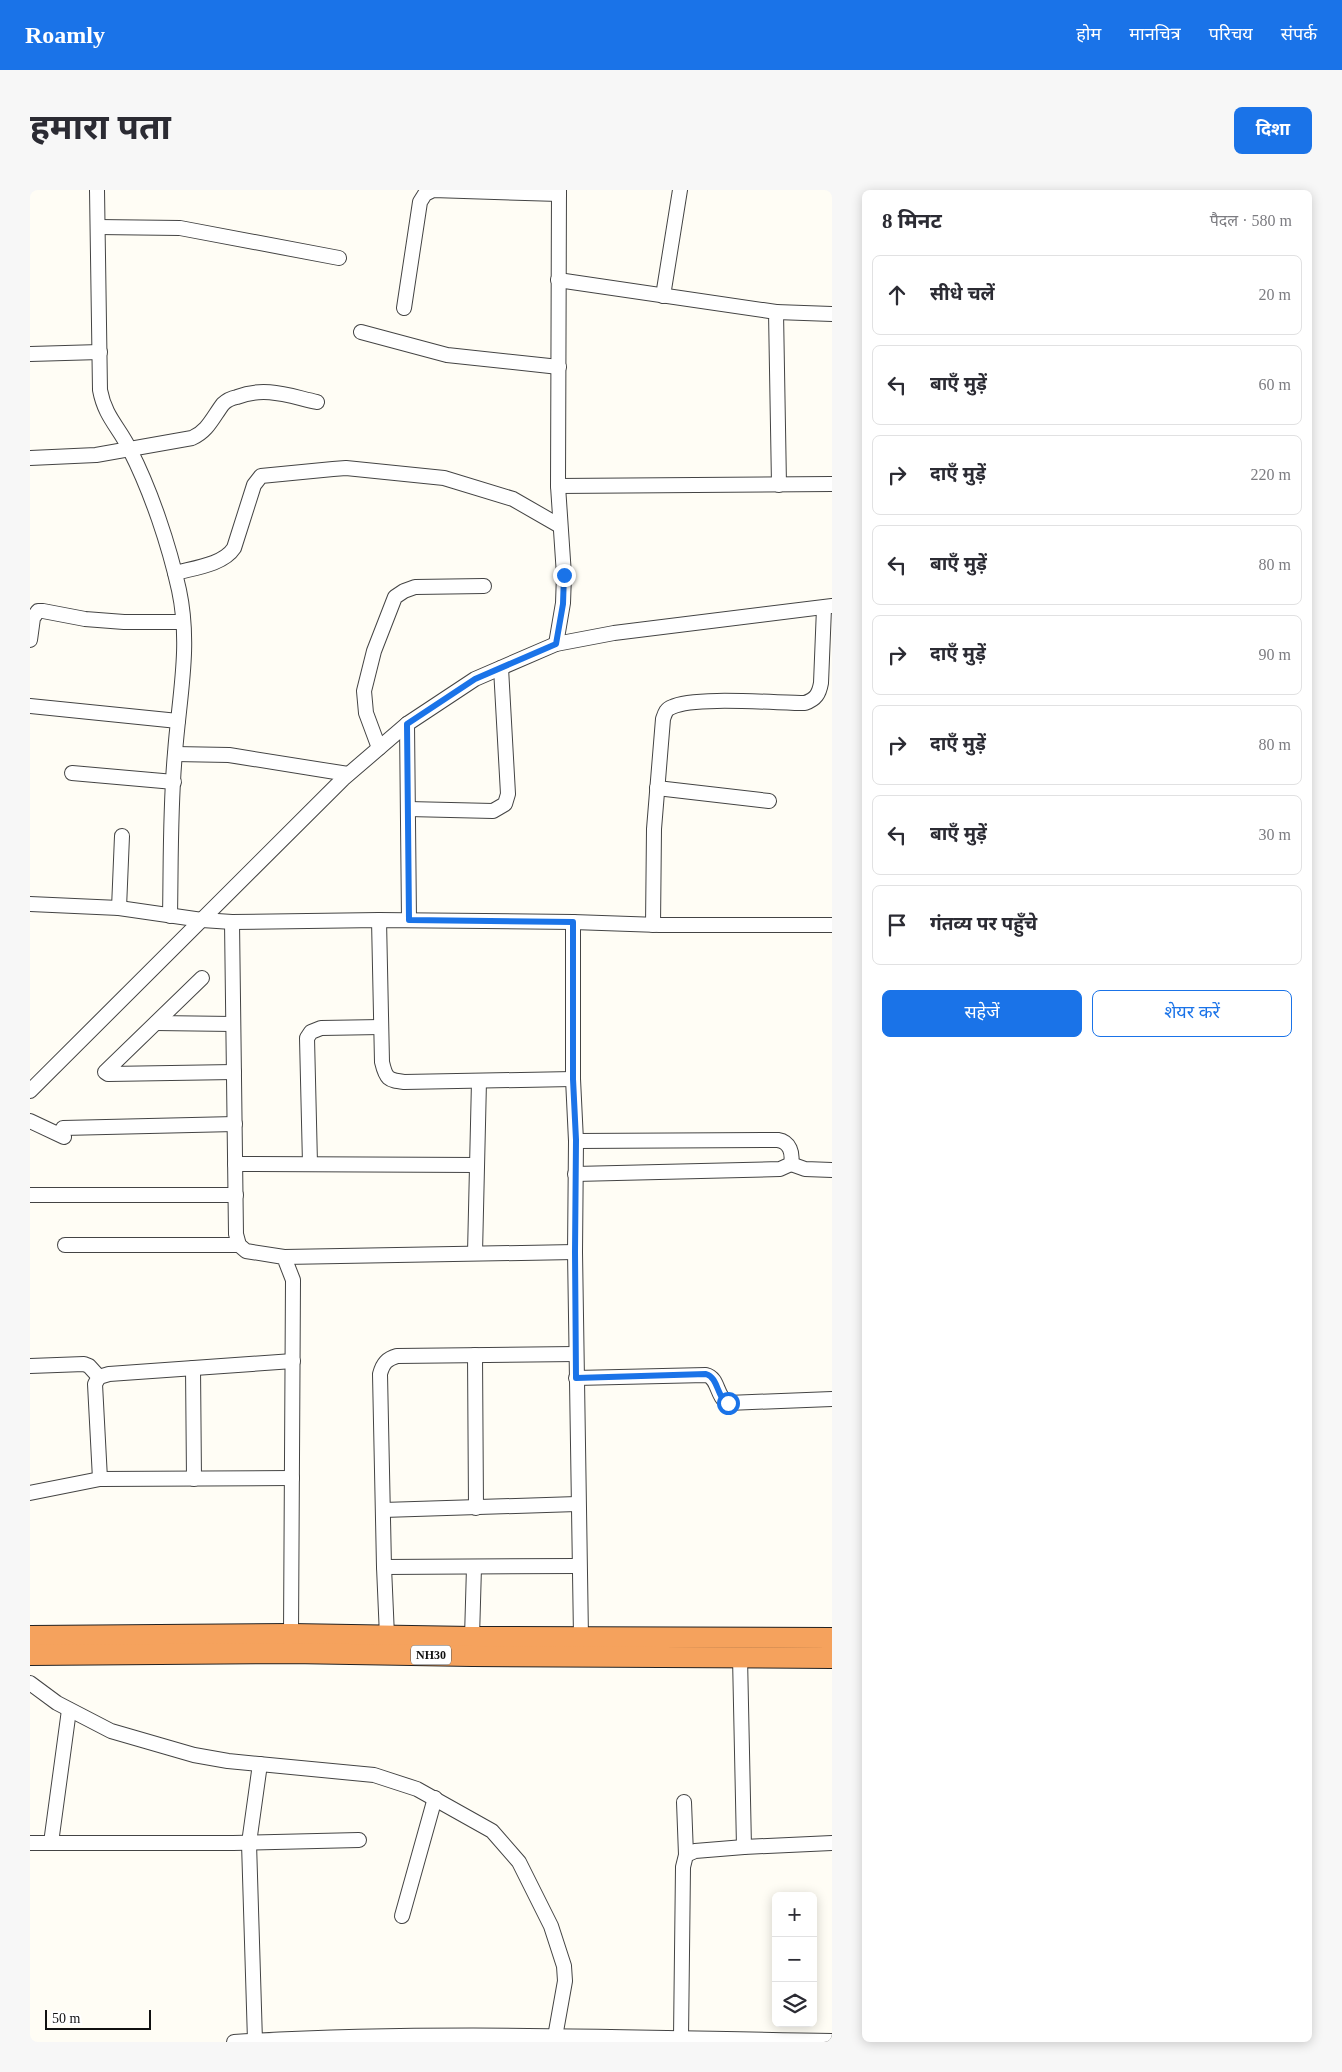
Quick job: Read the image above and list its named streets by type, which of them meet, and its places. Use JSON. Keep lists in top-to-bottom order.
{
  "streets": {
    "highway": ["NH30"]
  },
  "scale_bar": "50 m",
  "page": {
    "header": "Roamly",
    "nav": [
      "होम",
      "मानचित्र",
      "परिचय",
      "संपर्क"
    ],
    "buttons": [
      "दिशा",
      ["सहेजें", "शेयर करें"]
    ],
    "title": "हमारा पता",
    "heading": ["8 मिनट", "पैदल · 580 m"],
    "list": [
      ["सीधे चलें", "20 m"],
      ["बाएँ मुड़ें", "60 m"],
      ["दाएँ मुड़ें", "220 m"],
      ["बाएँ मुड़ें", "80 m"],
      ["दाएँ मुड़ें", "90 m"],
      ["दाएँ मुड़ें", "80 m"],
      ["बाएँ मुड़ें", "30 m"],
      "गंतव्य पर पहुँचे"
    ],
    "map_buttons": ["+", "−"],
    "scale": "50 m"
  }
}
